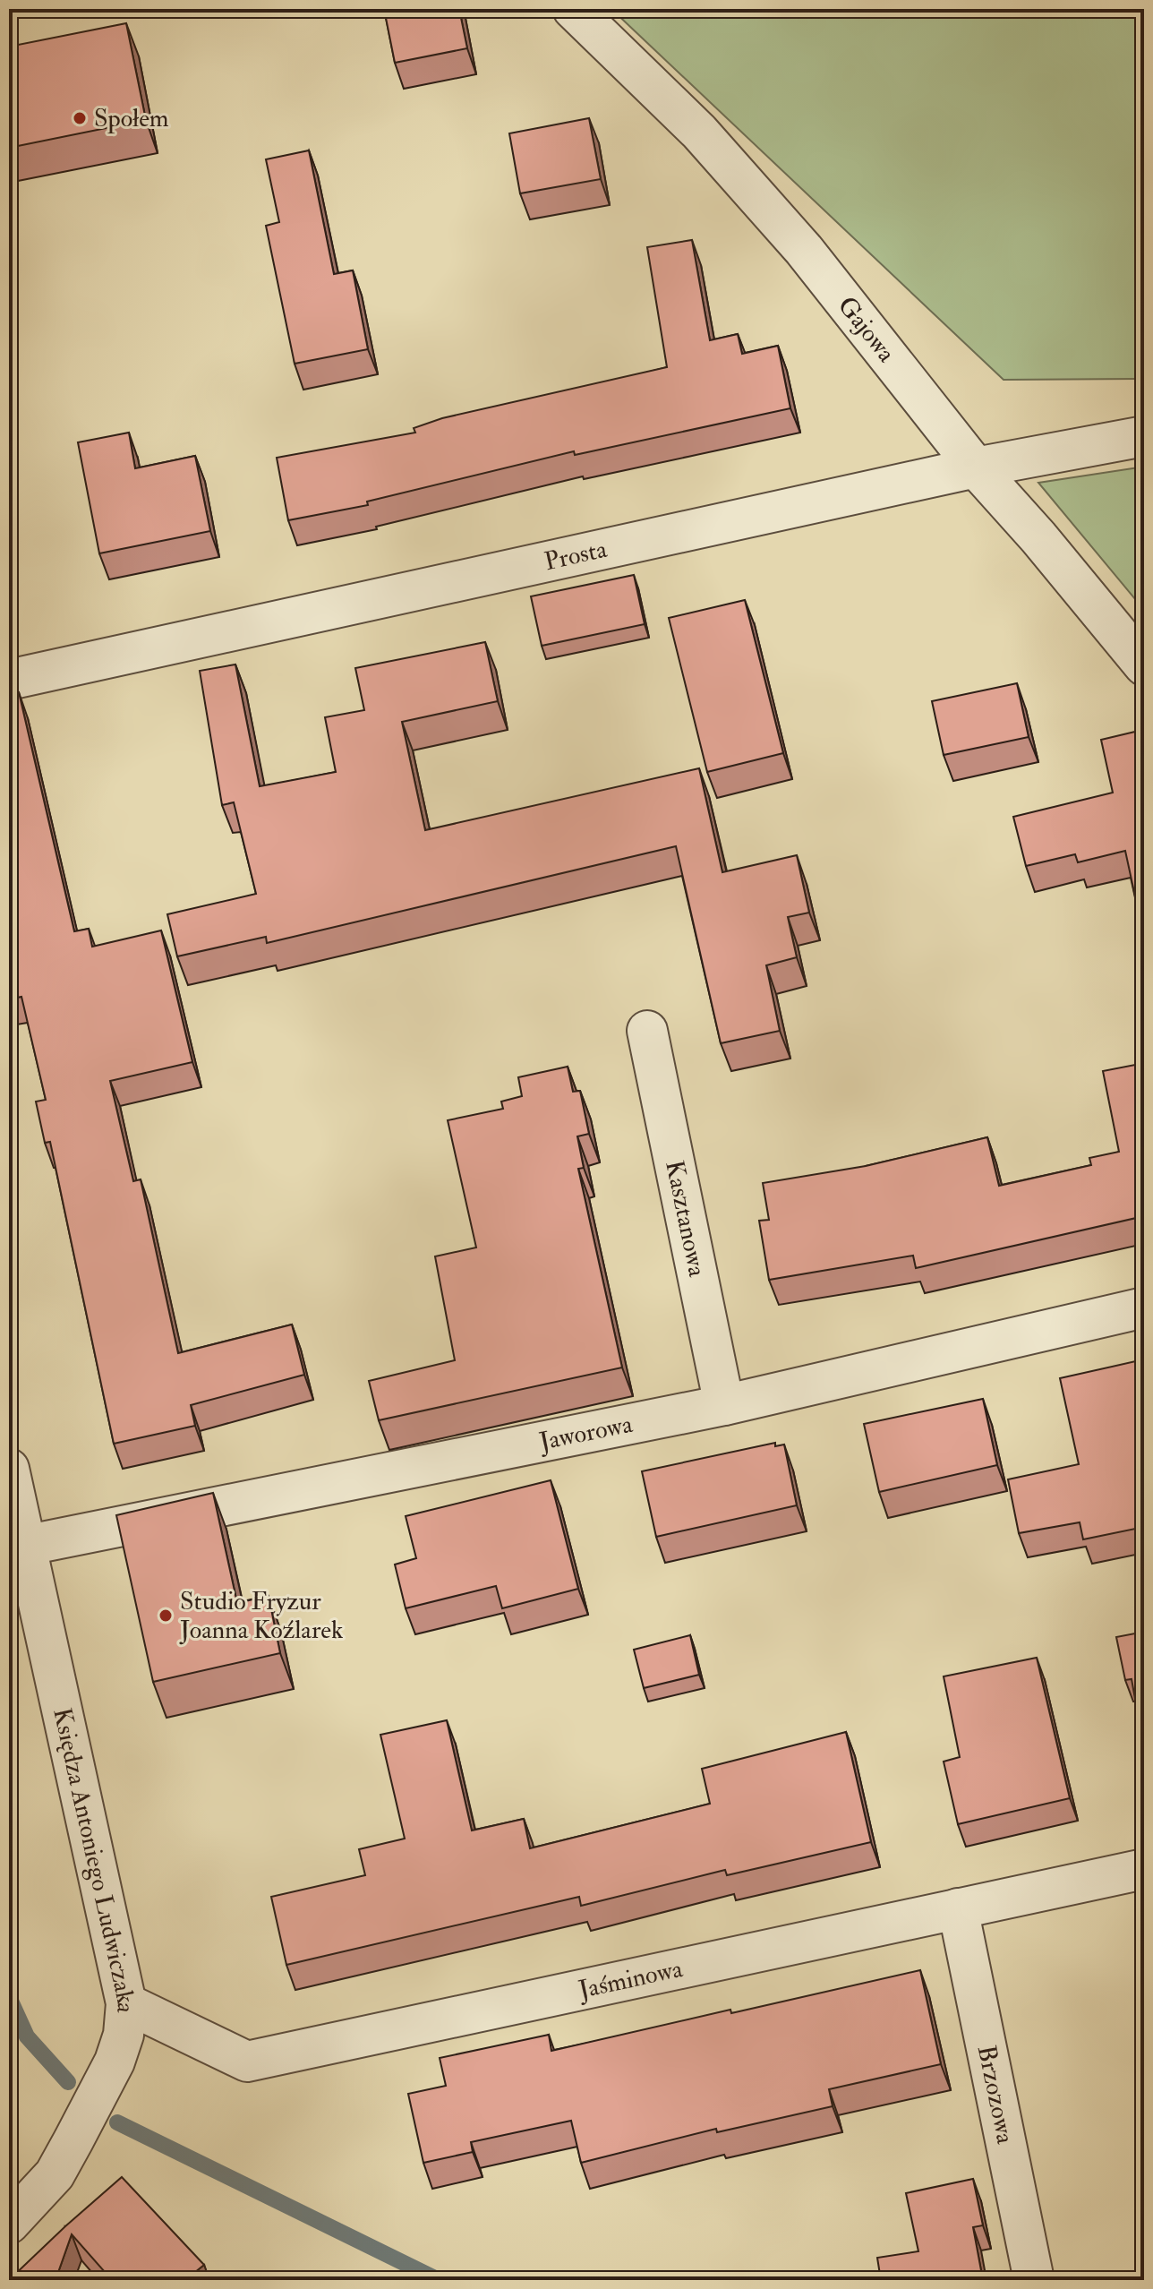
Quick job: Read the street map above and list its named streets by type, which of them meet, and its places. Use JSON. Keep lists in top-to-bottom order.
{
  "streets": {
    "street": [
      "Gajowa",
      "Prosta",
      "Kasztanowa",
      "Jaworowa",
      "Księdza Antoniego Ludwiczaka",
      "Jaśminowa",
      "Brzozowa"
    ]
  },
  "crossings": [
    ["Gajowa", "Prosta"],
    ["Kasztanowa", "Jaworowa"],
    ["Jaworowa", "Księdza Antoniego Ludwiczaka"],
    ["Księdza Antoniego Ludwiczaka", "Jaśminowa"],
    ["Jaśminowa", "Brzozowa"]
  ],
  "places": ["Społem", "Studio Fryzur Joanna Koźlarek"]
}
